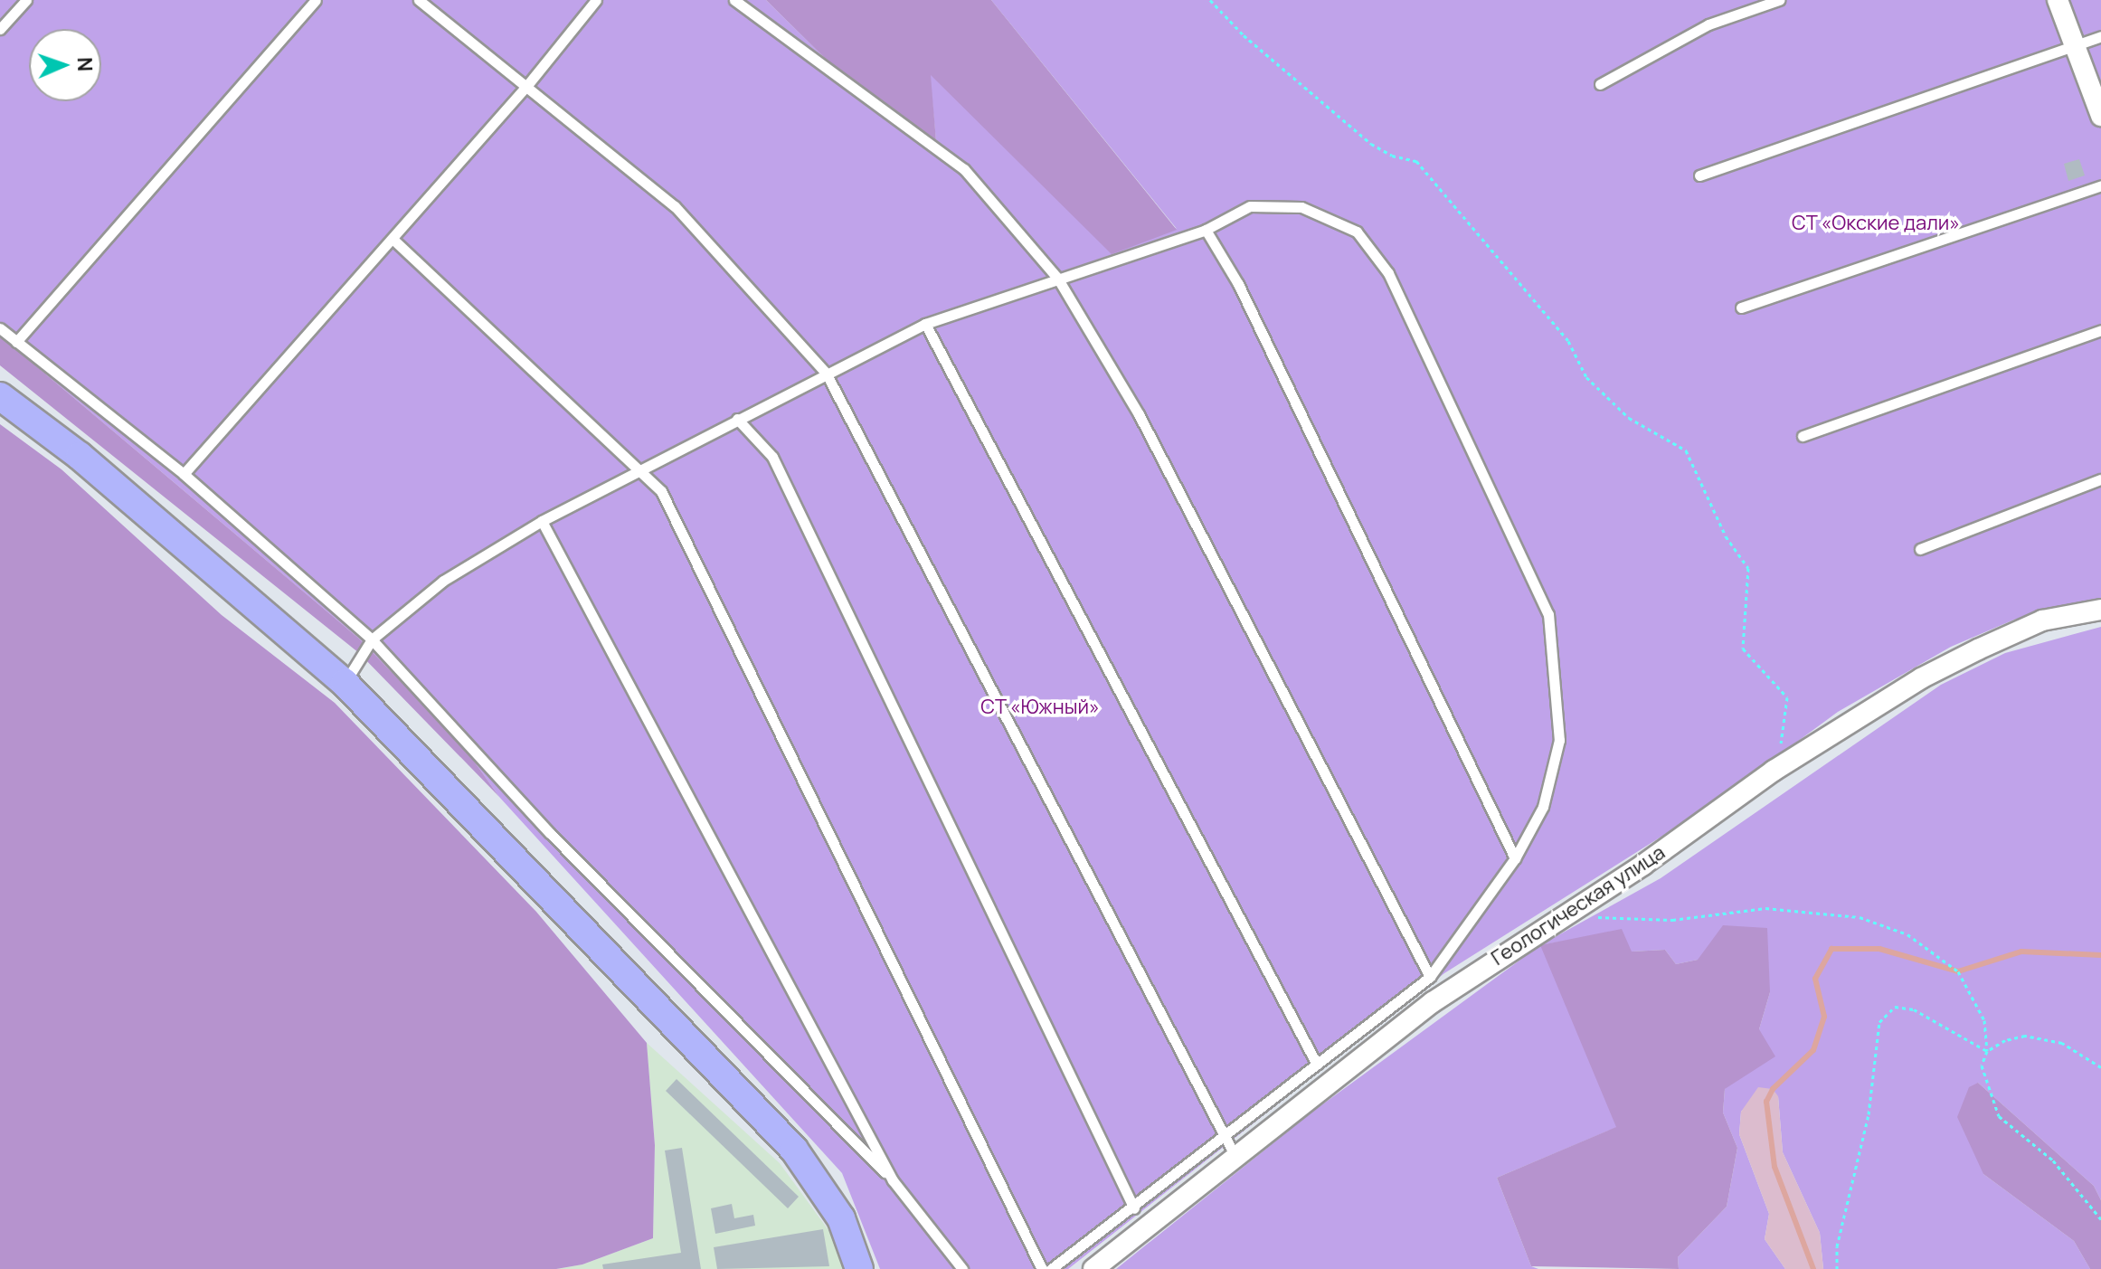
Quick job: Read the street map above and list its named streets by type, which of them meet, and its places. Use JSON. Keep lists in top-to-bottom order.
{
  "streets": {
    "street": ["Геологическая улица"]
  },
  "parks": ["СТ «Окские дали»", "СТ «Южный»"],
  "north": "right"
}
